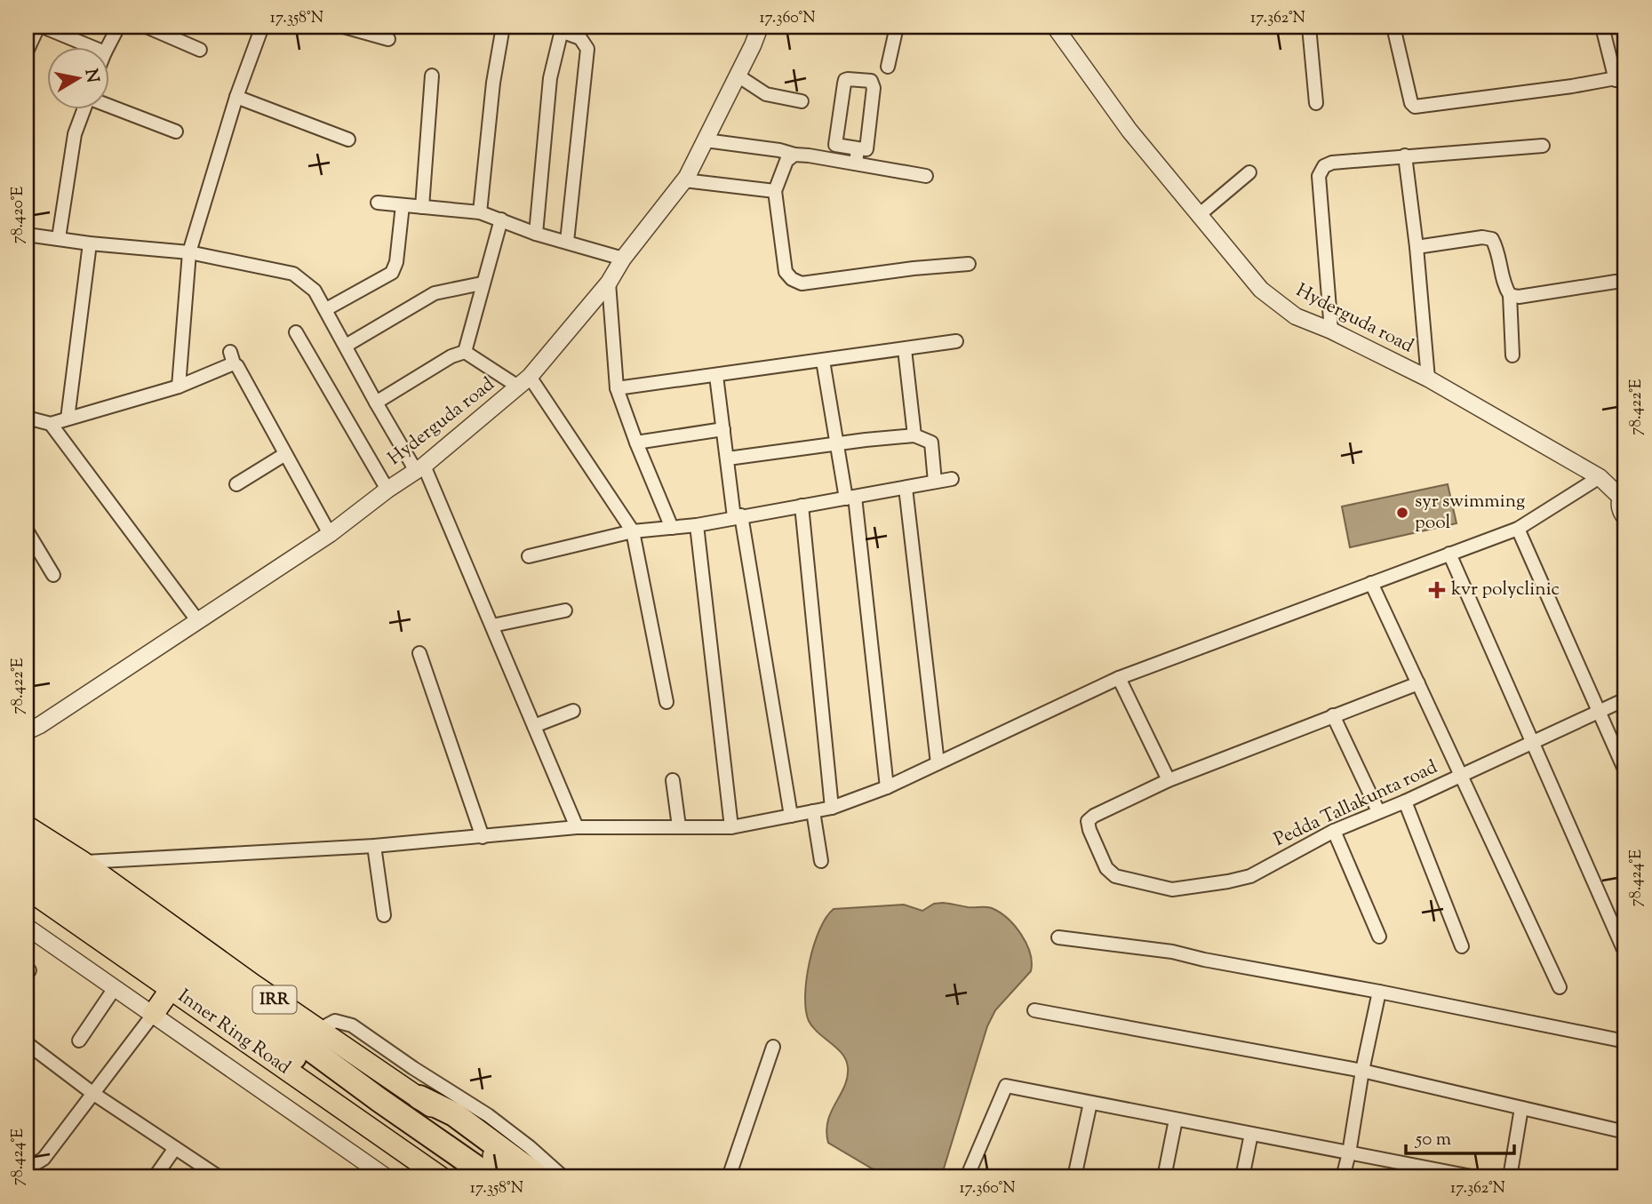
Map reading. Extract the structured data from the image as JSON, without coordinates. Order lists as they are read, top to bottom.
{
  "streets": {
    "main road": ["IRR", "Inner Ring Road"],
    "street": ["Hyderguda road", "Pedda Tallakunta road"]
  },
  "places": {
    "other": ["syr swimming pool"],
    "health": ["kvr polyclinic"]
  },
  "scale_bar": "50 m",
  "north": "right",
  "coordinates": [
    "17.358°N",
    "17.360°N",
    "17.362°N",
    "78.420°E",
    "78.422°E",
    "78.424°E"
  ]
}
